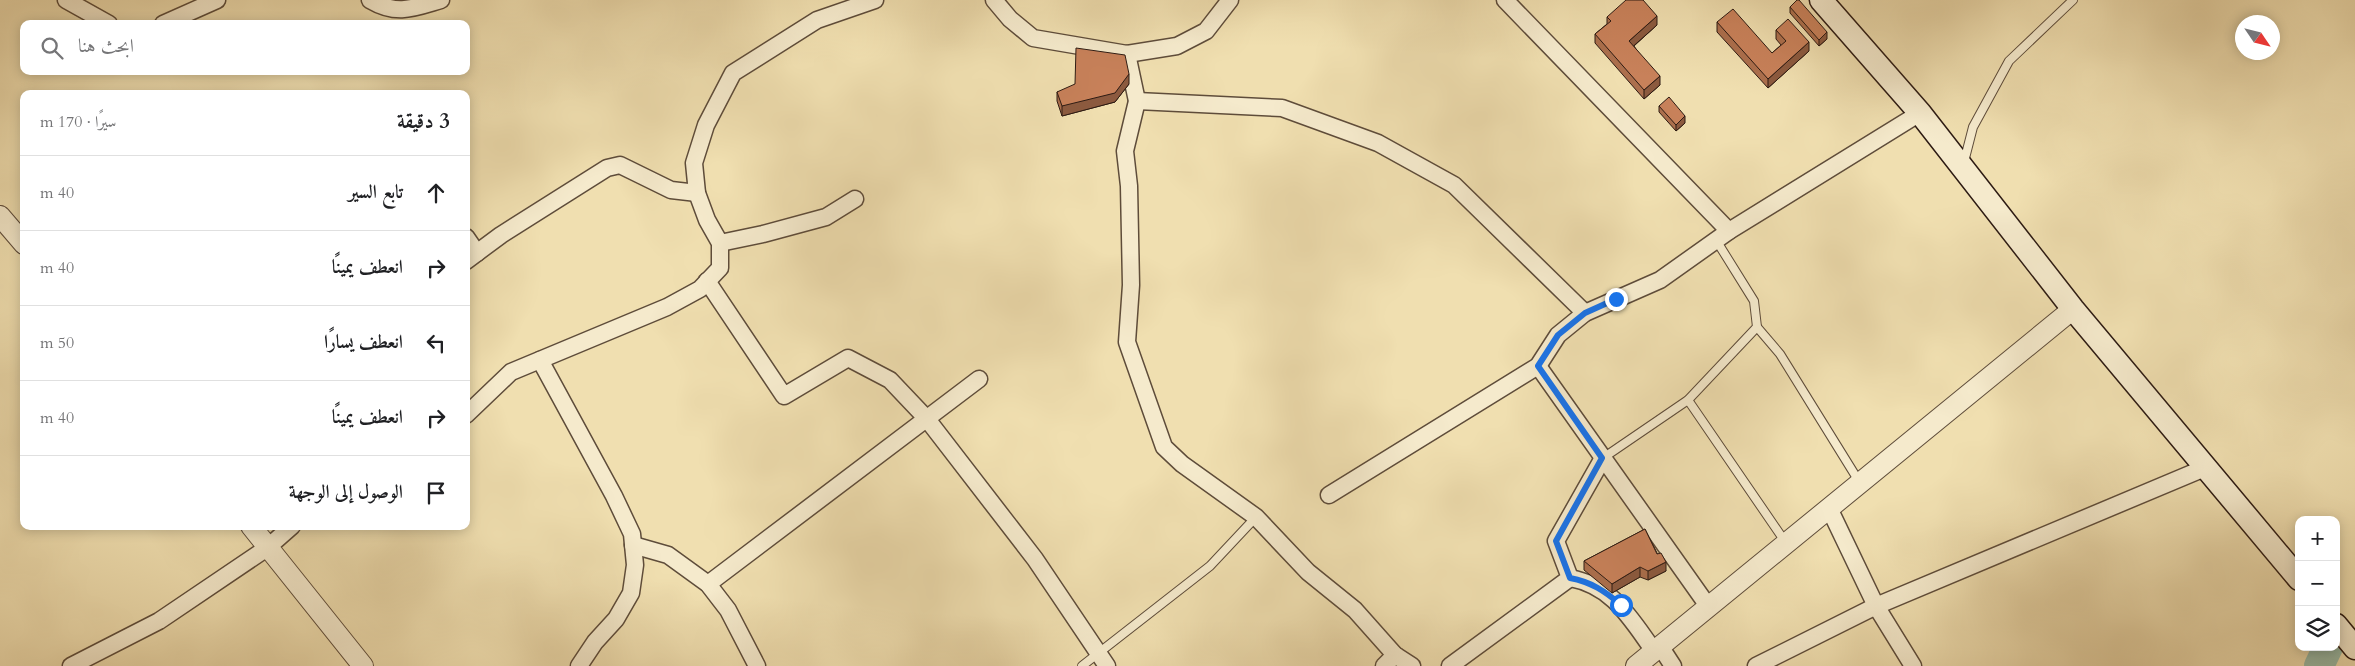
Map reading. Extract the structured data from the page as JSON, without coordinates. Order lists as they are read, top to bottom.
{
  "north": "bottom right",
  "page": {
    "search": "ابحث هنا",
    "heading": ["3 دقيقة", "سيرًا · 170 m"],
    "list": [
      ["تابع السير", "40 m"],
      ["انعطف يمينًا", "40 m"],
      ["انعطف يسارًا", "50 m"],
      ["انعطف يمينًا", "40 m"],
      "الوصول إلى الوجهة"
    ],
    "map_buttons": ["+", "−"]
  }
}
